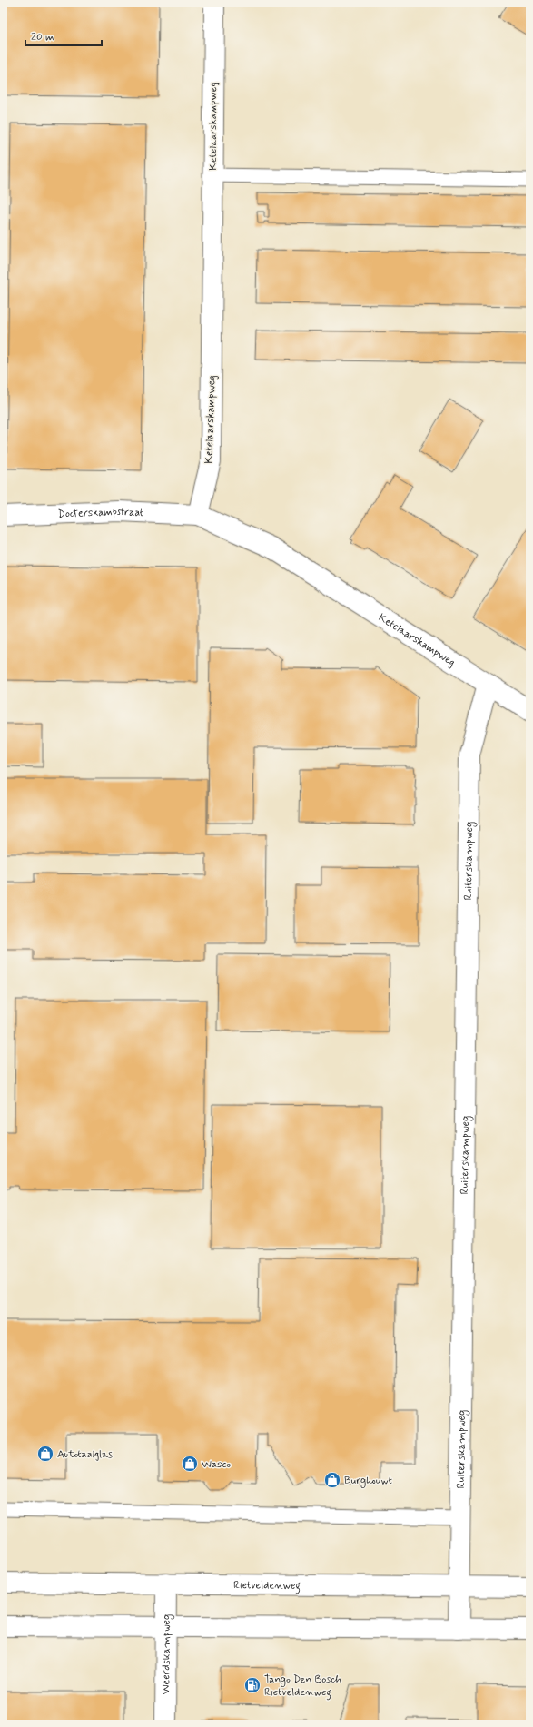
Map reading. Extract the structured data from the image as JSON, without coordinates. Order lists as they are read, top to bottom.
{
  "streets": {
    "street": [
      "Ketelaarskampweg",
      "Docterskampstraat",
      "Ruiterskampweg",
      "Rietveldenweg",
      "Weerdskampweg"
    ]
  },
  "crossings": [
    ["Ketelaarskampweg", "Docterskampstraat"],
    ["Ketelaarskampweg", "Ruiterskampweg"],
    ["Ruiterskampweg", "Rietveldenweg"],
    ["Rietveldenweg", "Weerdskampweg"]
  ],
  "places": {
    "shop": ["Autotaalglas", "Wasco", "Burghouwt"],
    "fuel station": ["Tango Den Bosch Rietveldenweg"]
  },
  "scale_bar": "20 m"
}
